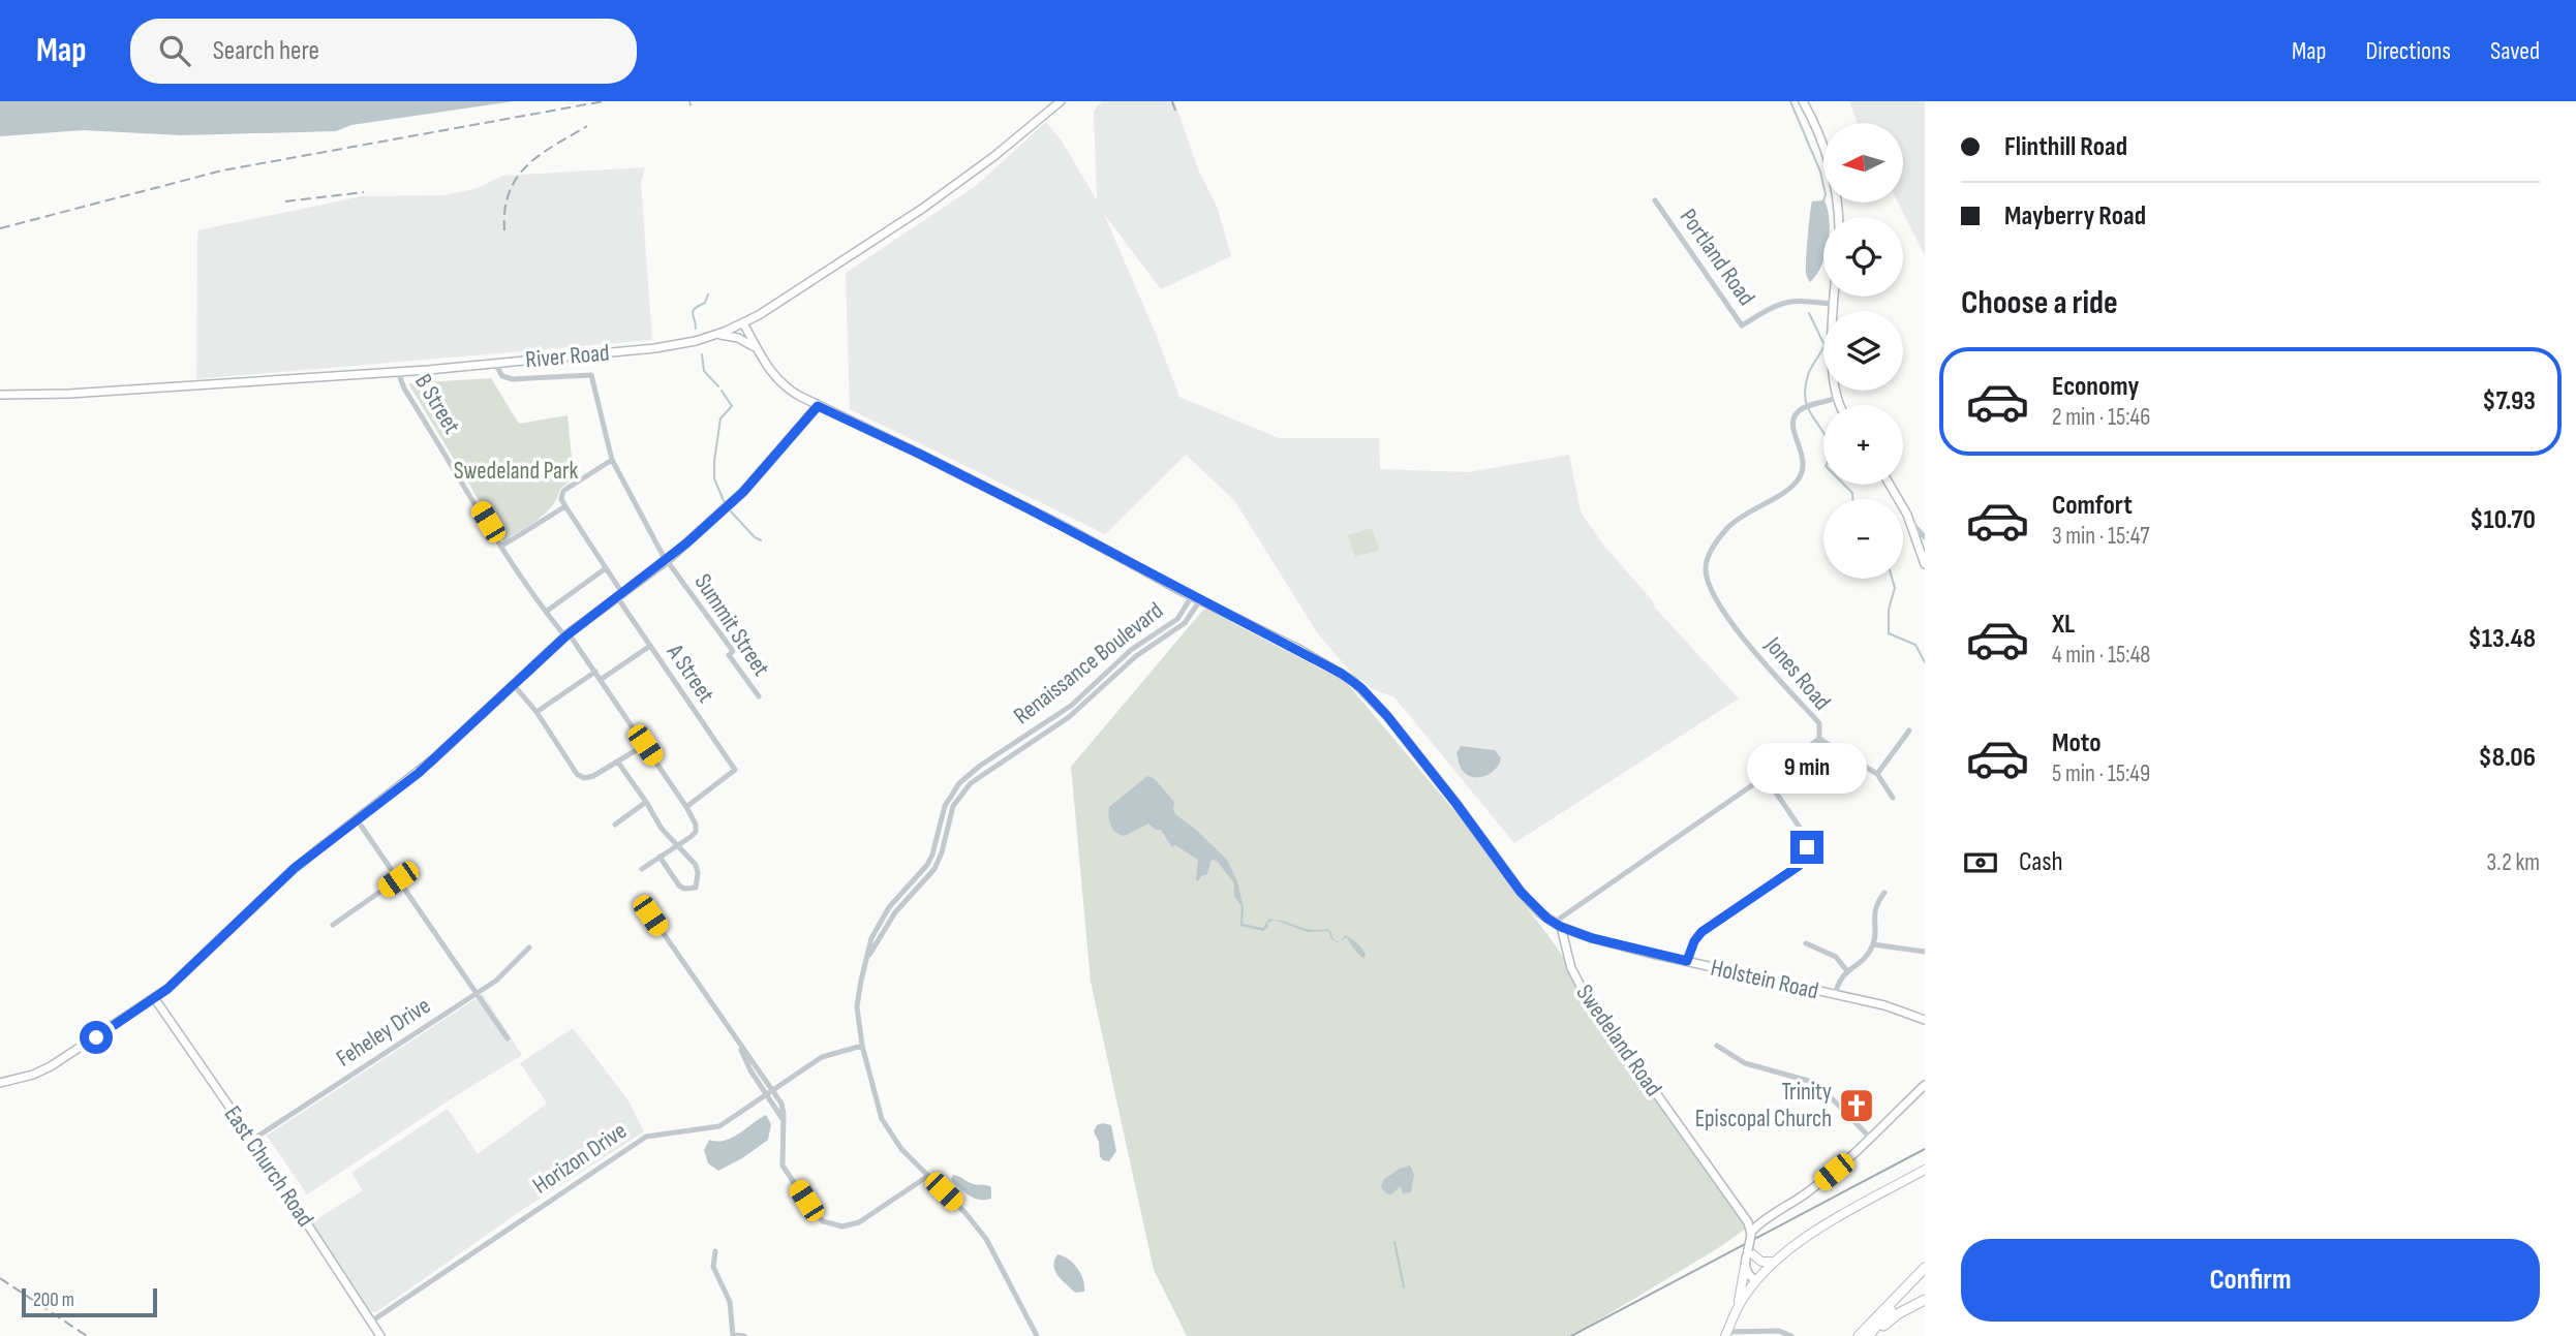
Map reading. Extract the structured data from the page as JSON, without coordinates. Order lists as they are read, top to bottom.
{
  "streets": {
    "main road": [
      "River Road",
      "Holstein Road",
      "Swedeland Road",
      "East Church Road"
    ],
    "street": [
      "Portland Road",
      "B Street",
      "Summit Street",
      "Renaissance Boulevard",
      "A Street",
      "Jones Road",
      "Feheley Drive",
      "Horizon Drive"
    ]
  },
  "crossings": [
    ["River Road", "B Street"],
    ["River Road", "Summit Street"],
    ["B Street", "A Street"],
    ["Renaissance Boulevard", "Horizon Drive"],
    ["Jones Road", "Holstein Road"],
    ["Jones Road", "Swedeland Road"],
    ["Holstein Road", "Swedeland Road"],
    ["Feheley Drive", "East Church Road"],
    ["Horizon Drive", "East Church Road"]
  ],
  "parks": ["Swedeland Park"],
  "places": {
    "church": ["Trinity Episcopal Church"]
  },
  "scale_bar": "200 m",
  "north": "left",
  "page": {
    "header": "Map",
    "search": "Search here",
    "nav": ["Map", "Directions", "Saved"],
    "banner": ["Flinthill Road", "Mayberry Road"],
    "map_buttons": ["+", "−"],
    "heading": "Choose a ride",
    "list": [
      {
        "name": "Economy",
        "note": "2 min · 15:46",
        "value": "$7.93"
      },
      {
        "name": "Comfort",
        "note": "3 min · 15:47",
        "value": "$10.70"
      },
      {
        "name": "XL",
        "note": "4 min · 15:48",
        "value": "$13.48"
      },
      {
        "name": "Moto",
        "note": "5 min · 15:49",
        "value": "$8.06"
      }
    ],
    "bubble": "9 min",
    "pay": ["Cash", "3.2 km"],
    "buttons": "Confirm",
    "scale": "200 m"
  }
}
